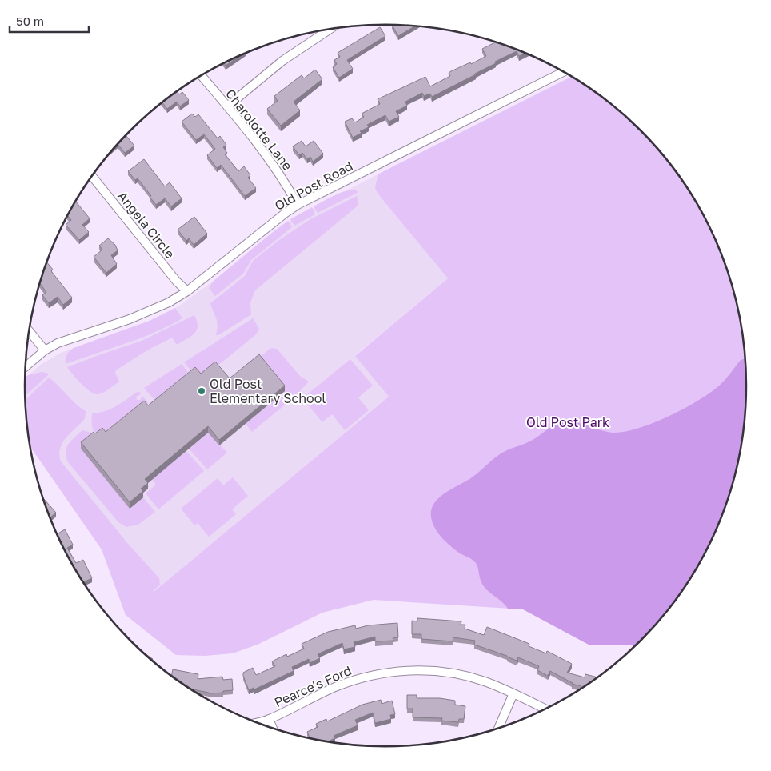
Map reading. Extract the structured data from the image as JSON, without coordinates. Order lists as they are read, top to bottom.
{
  "streets": {
    "street": [
      "Charolotte Lane",
      "Old Post Road",
      "Angela Circle",
      "Pearce's Ford"
    ]
  },
  "crossings": [
    ["Charolotte Lane", "Old Post Road"],
    ["Old Post Road", "Angela Circle"]
  ],
  "parks": ["Old Post Park"],
  "places": ["Old Post Elementary School"],
  "scale_bar": "50 m"
}
